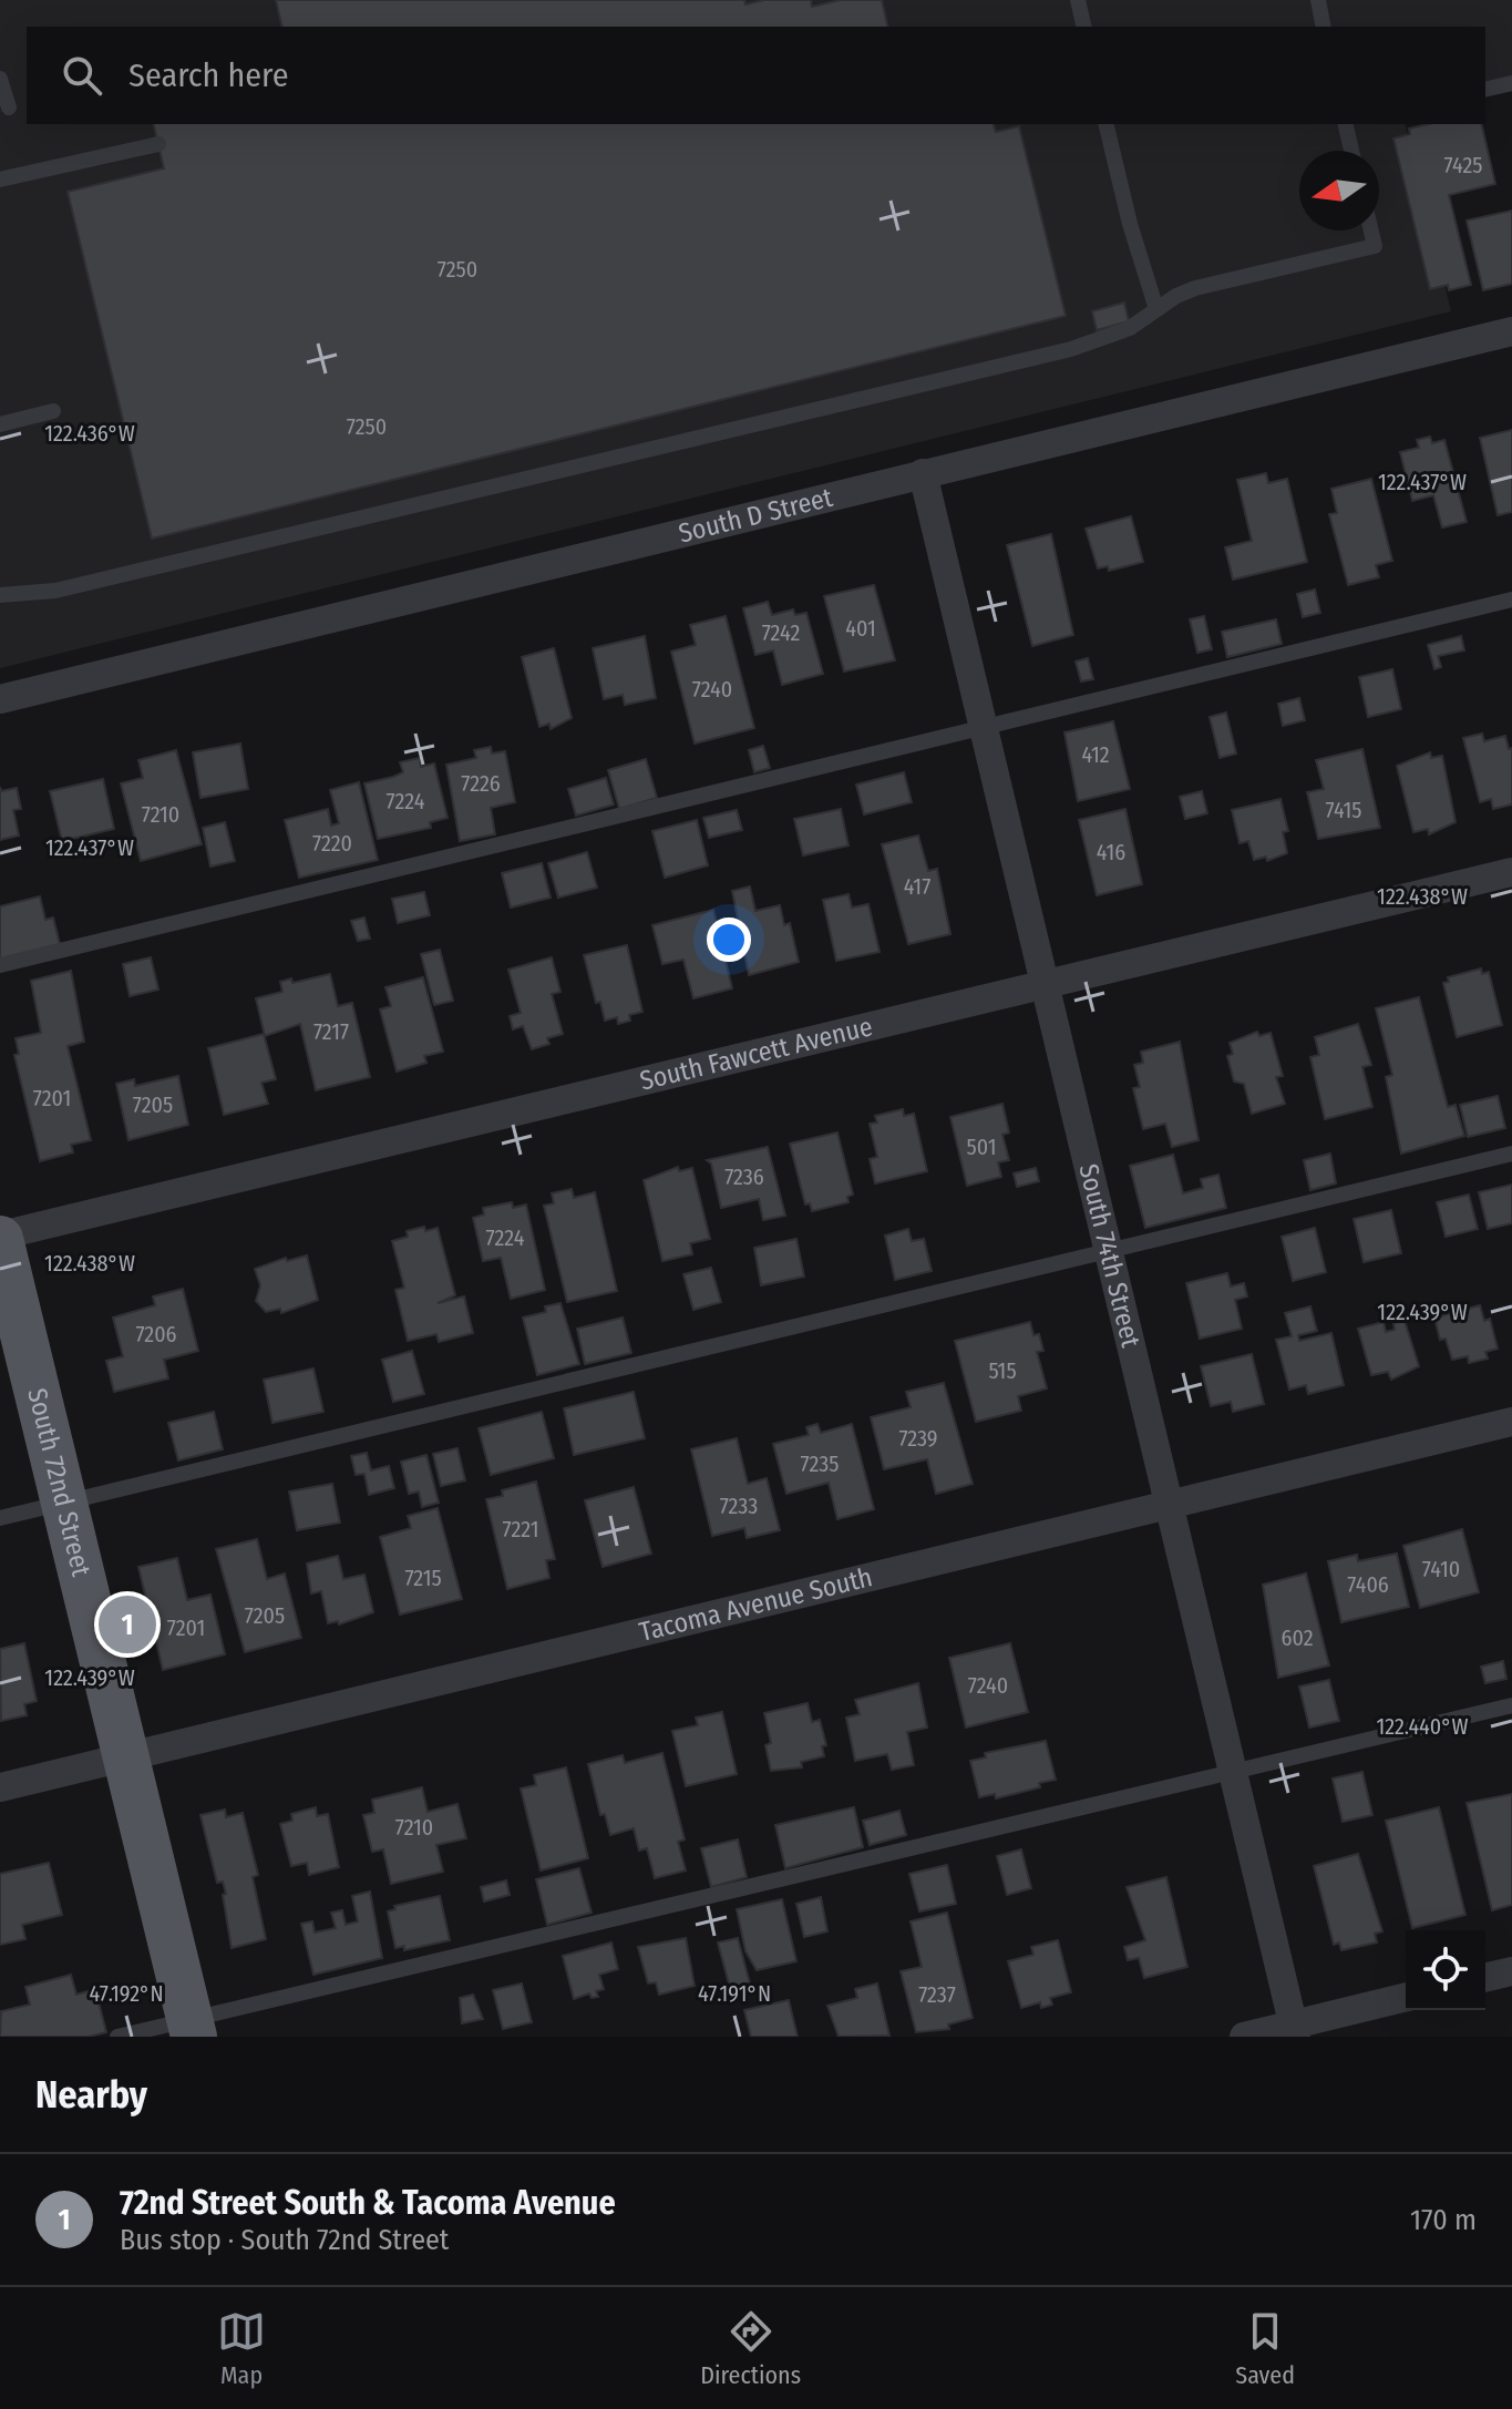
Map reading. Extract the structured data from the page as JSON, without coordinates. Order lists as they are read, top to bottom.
{
  "streets": {
    "main road": ["South 72nd Street"],
    "street": [
      "South D Street",
      "South Fawcett Avenue",
      "South 74th Street",
      "Tacoma Avenue South"
    ]
  },
  "crossings": [
    ["South D Street", "South 74th Street"],
    ["South Fawcett Avenue", "South 74th Street"],
    ["South Fawcett Avenue", "South 72nd Street"],
    ["South 74th Street", "Tacoma Avenue South"],
    ["South 72nd Street", "Tacoma Avenue South"]
  ],
  "house_numbers": [
    "7425",
    "7250",
    "7250",
    "401",
    "7242",
    "7240",
    "412",
    "7226",
    "7224",
    "7415",
    "7210",
    "7220",
    "416",
    "417",
    "7217",
    "7201",
    "7205",
    "501",
    "7236",
    "7224",
    "7206",
    "515",
    "7239",
    "7235",
    "7233",
    "7221",
    "7410",
    "7215",
    "7406",
    "7205",
    "7201",
    "602",
    "7240",
    "7210",
    "7237"
  ],
  "north": "left",
  "page": {
    "search": "Search here",
    "pins": "1",
    "heading": "Nearby",
    "list": [
      {
        "mark": "1",
        "name": "72nd Street South & Tacoma Avenue",
        "note": "Bus stop · South 72nd Street",
        "value": "170 m"
      }
    ],
    "nav": ["Map", "Directions", "Saved"]
  },
  "coordinates": [
    "122.436°W",
    "122.437°W",
    "122.438°W",
    "122.439°W",
    "122.440°W",
    "47.192°N",
    "47.191°N"
  ]
}
